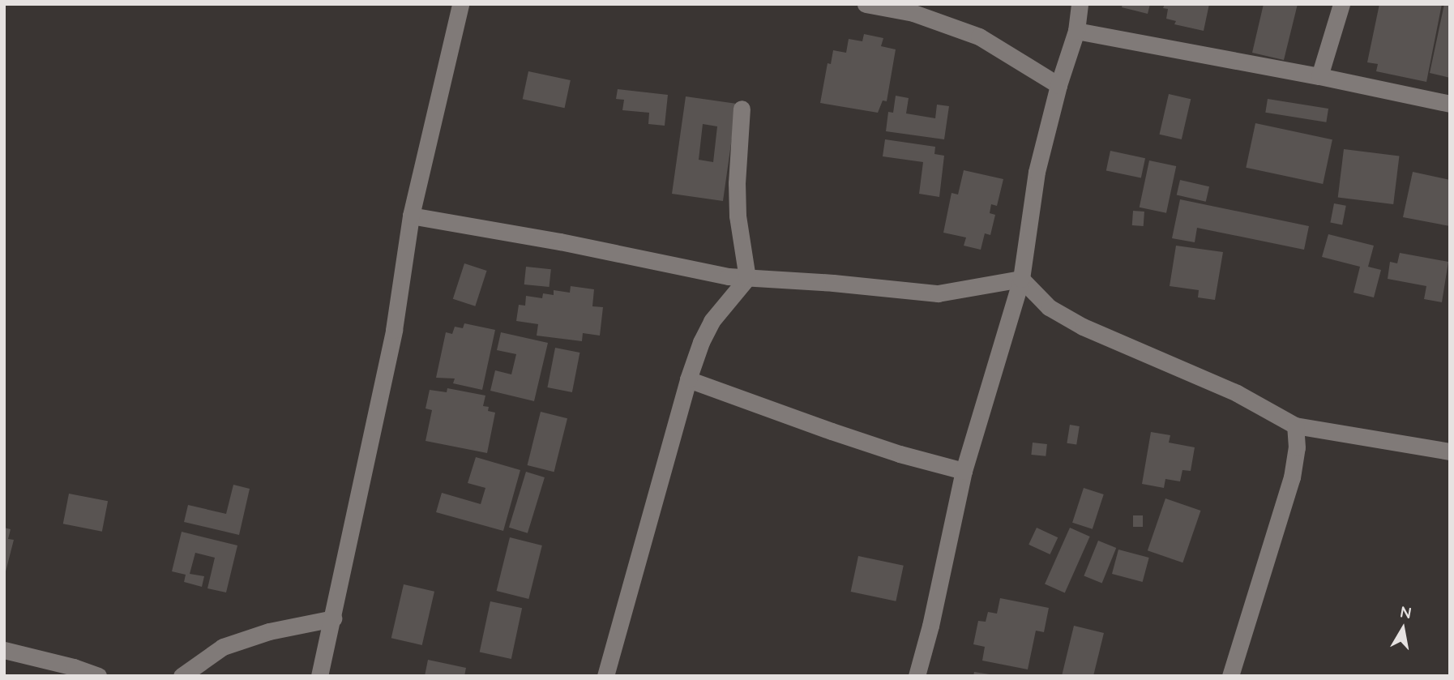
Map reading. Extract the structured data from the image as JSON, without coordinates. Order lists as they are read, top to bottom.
{
  "north": "top"
}
